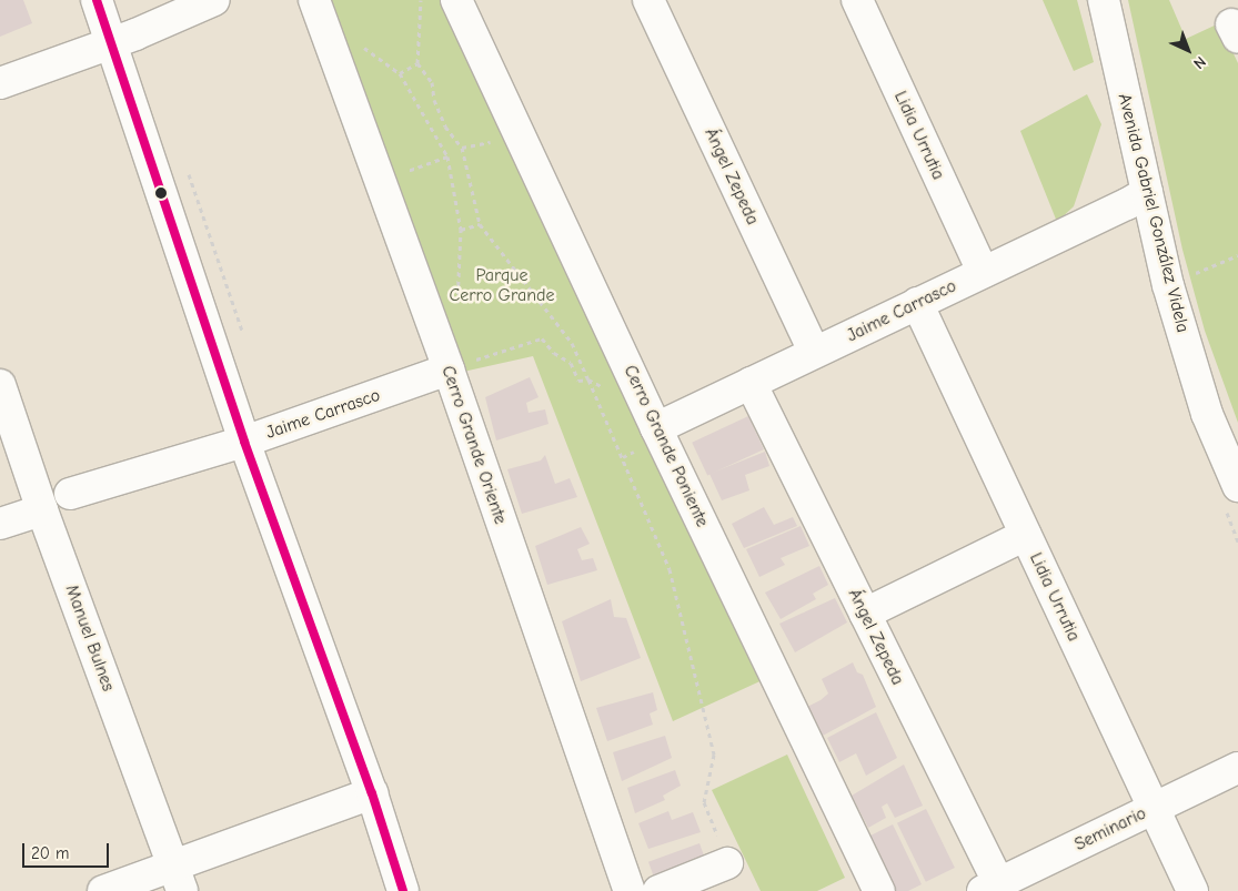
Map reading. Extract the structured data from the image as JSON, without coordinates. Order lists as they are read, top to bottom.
{
  "streets": {
    "street": [
      "Lidia Urrutia",
      "Ángel Zepeda",
      "Avenida Gabriel González Videla",
      "Jaime Carrasco",
      "Cerro Grande Oriente",
      "Cerro Grande Poniente",
      "Manuel Bulnes",
      "Seminario"
    ]
  },
  "crossings": [
    ["Lidia Urrutia", "Jaime Carrasco"],
    ["Lidia Urrutia", "Seminario"],
    ["Ángel Zepeda", "Jaime Carrasco"],
    ["Ángel Zepeda", "Seminario"],
    ["Avenida Gabriel González Videla", "Jaime Carrasco"],
    ["Jaime Carrasco", "Cerro Grande Oriente"],
    ["Jaime Carrasco", "Cerro Grande Poniente"]
  ],
  "parks": ["Parque Cerro Grande"],
  "scale_bar": "20 m",
  "north": "bottom right"
}
